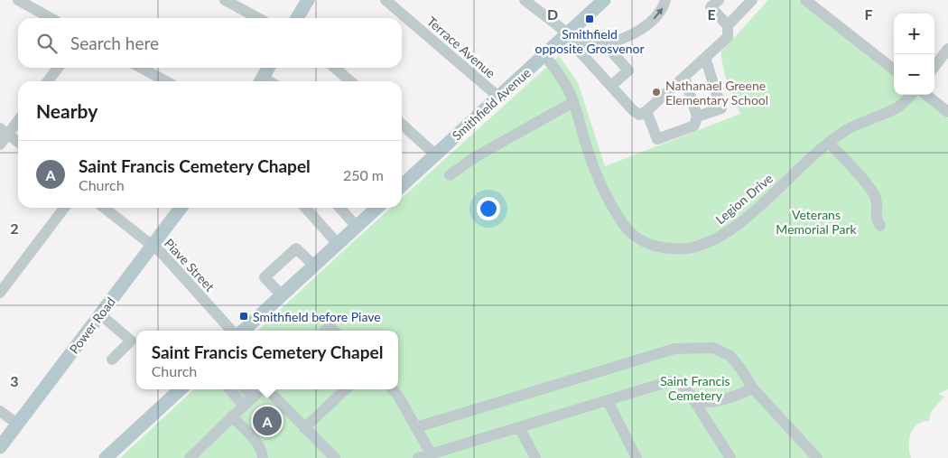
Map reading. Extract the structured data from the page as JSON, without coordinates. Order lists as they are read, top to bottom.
{
  "streets": {
    "main road": ["Smithfield Avenue", "Power Road"],
    "street": ["Terrace Avenue", "Legion Drive", "Piave Street"]
  },
  "crossings": [
    ["Terrace Avenue", "Smithfield Avenue"],
    ["Smithfield Avenue", "Legion Drive"],
    ["Piave Street", "Power Road"]
  ],
  "parks": ["Veterans Memorial Park", "Saint Francis Cemetery"],
  "places": {
    "transit": ["Smithfield opposite Grosvenor", "Smithfield before Piave"],
    "other": ["Nathanael Greene Elementary School"]
  },
  "page": {
    "map_buttons": ["+", "−"],
    "search": "Search here",
    "heading": "Nearby",
    "list": [
      {
        "mark": "A",
        "name": "Saint Francis Cemetery Chapel",
        "note": "Church",
        "value": "250 m"
      }
    ],
    "popup": ["Saint Francis Cemetery Chapel", "Church"],
    "pins": "A"
  },
  "grid": {
    "columns": ["D", "E", "F"],
    "rows": ["2", "3"]
  }
}
